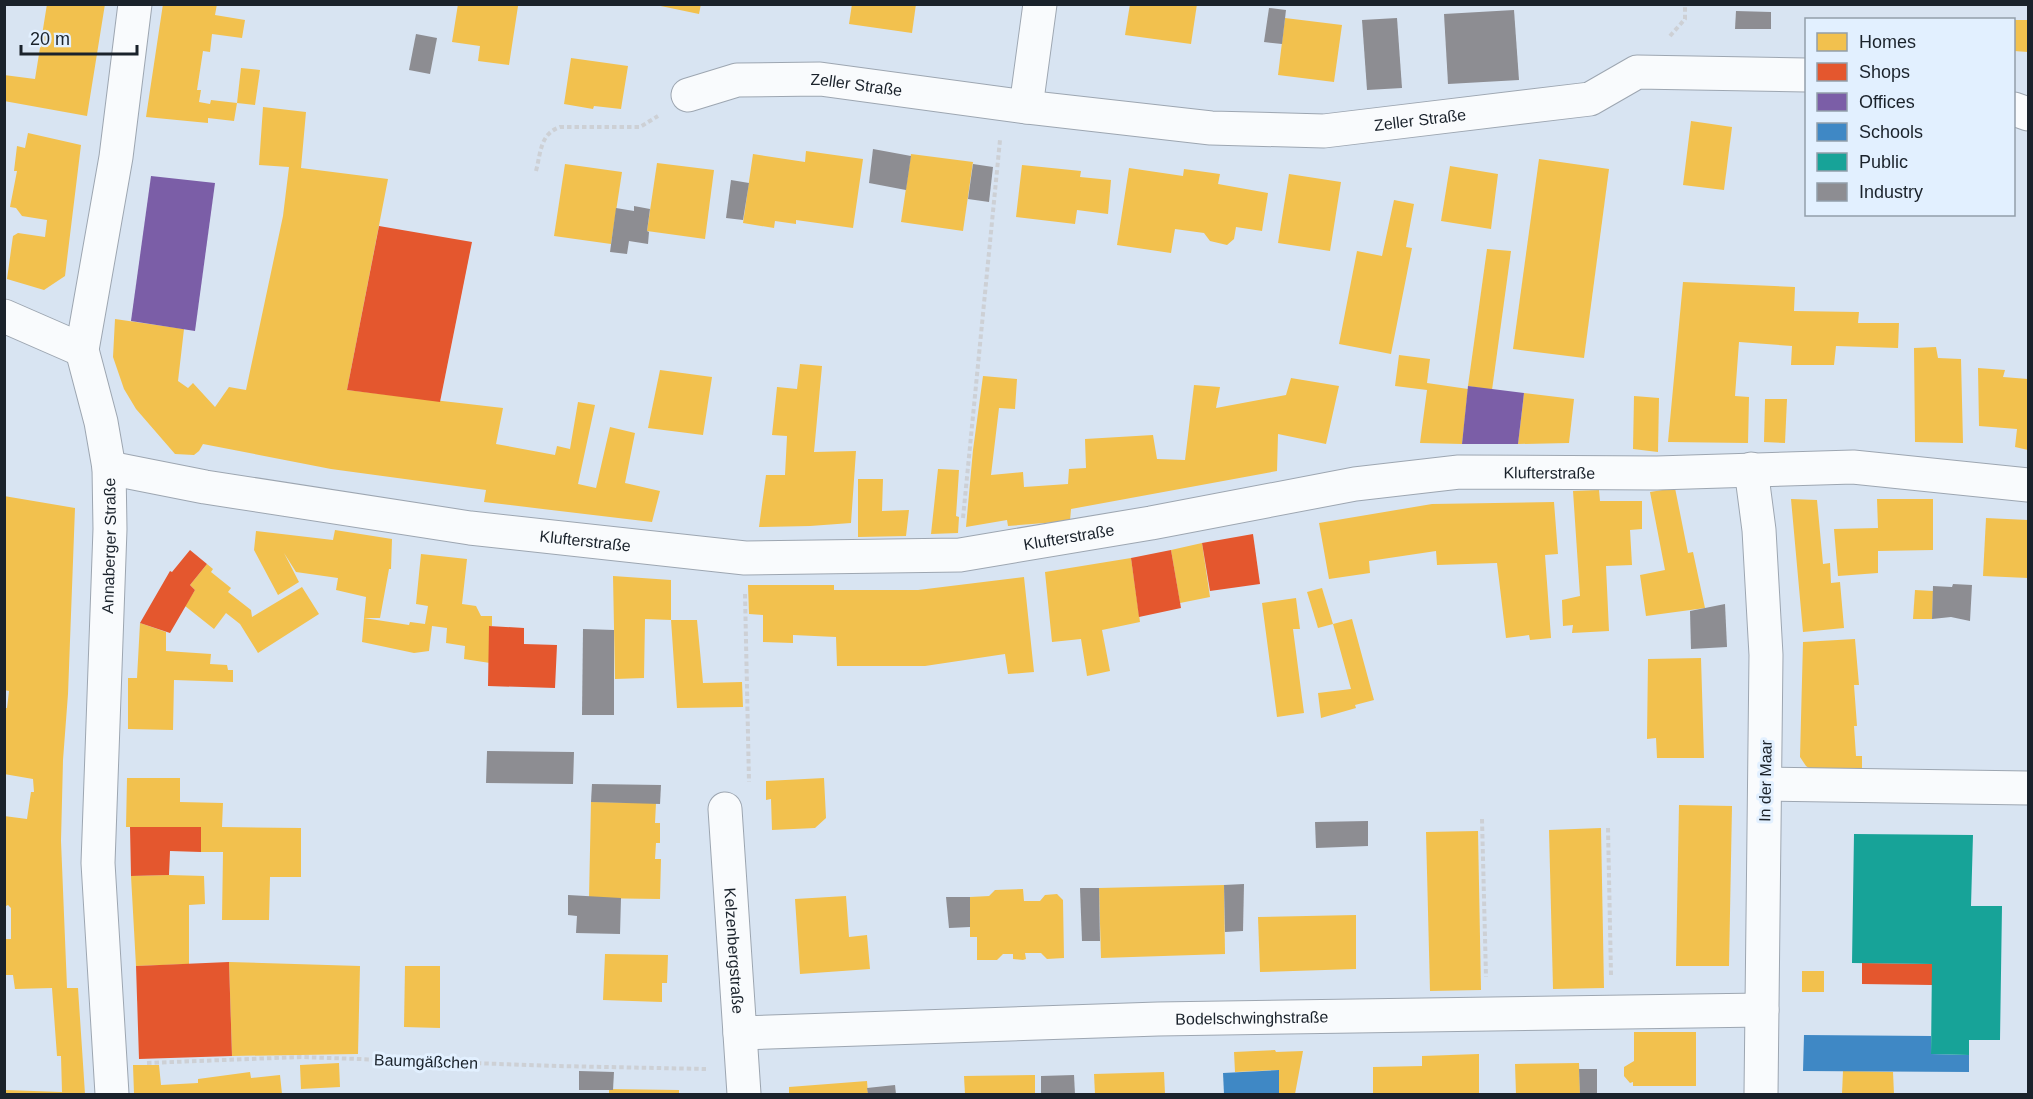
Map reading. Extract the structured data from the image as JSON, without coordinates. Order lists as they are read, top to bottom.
{
  "streets": {
    "street": [
      "Zeller Straße",
      "Klufterstraße",
      "Annaberger Straße",
      "In der Maar",
      "Kelzenbergstraße",
      "Bodelschwinghstraße"
    ],
    "path": ["Baumgäßchen"]
  },
  "crossings": [
    ["Klufterstraße", "Annaberger Straße"],
    ["Klufterstraße", "In der Maar"],
    ["Annaberger Straße", "Baumgäßchen"],
    ["In der Maar", "Bodelschwinghstraße"],
    ["Kelzenbergstraße", "Bodelschwinghstraße"],
    ["Kelzenbergstraße", "Baumgäßchen"]
  ],
  "legend": [
    "Homes",
    "Shops",
    "Offices",
    "Schools",
    "Public",
    "Industry"
  ],
  "scale_bar": "20 m"
}
